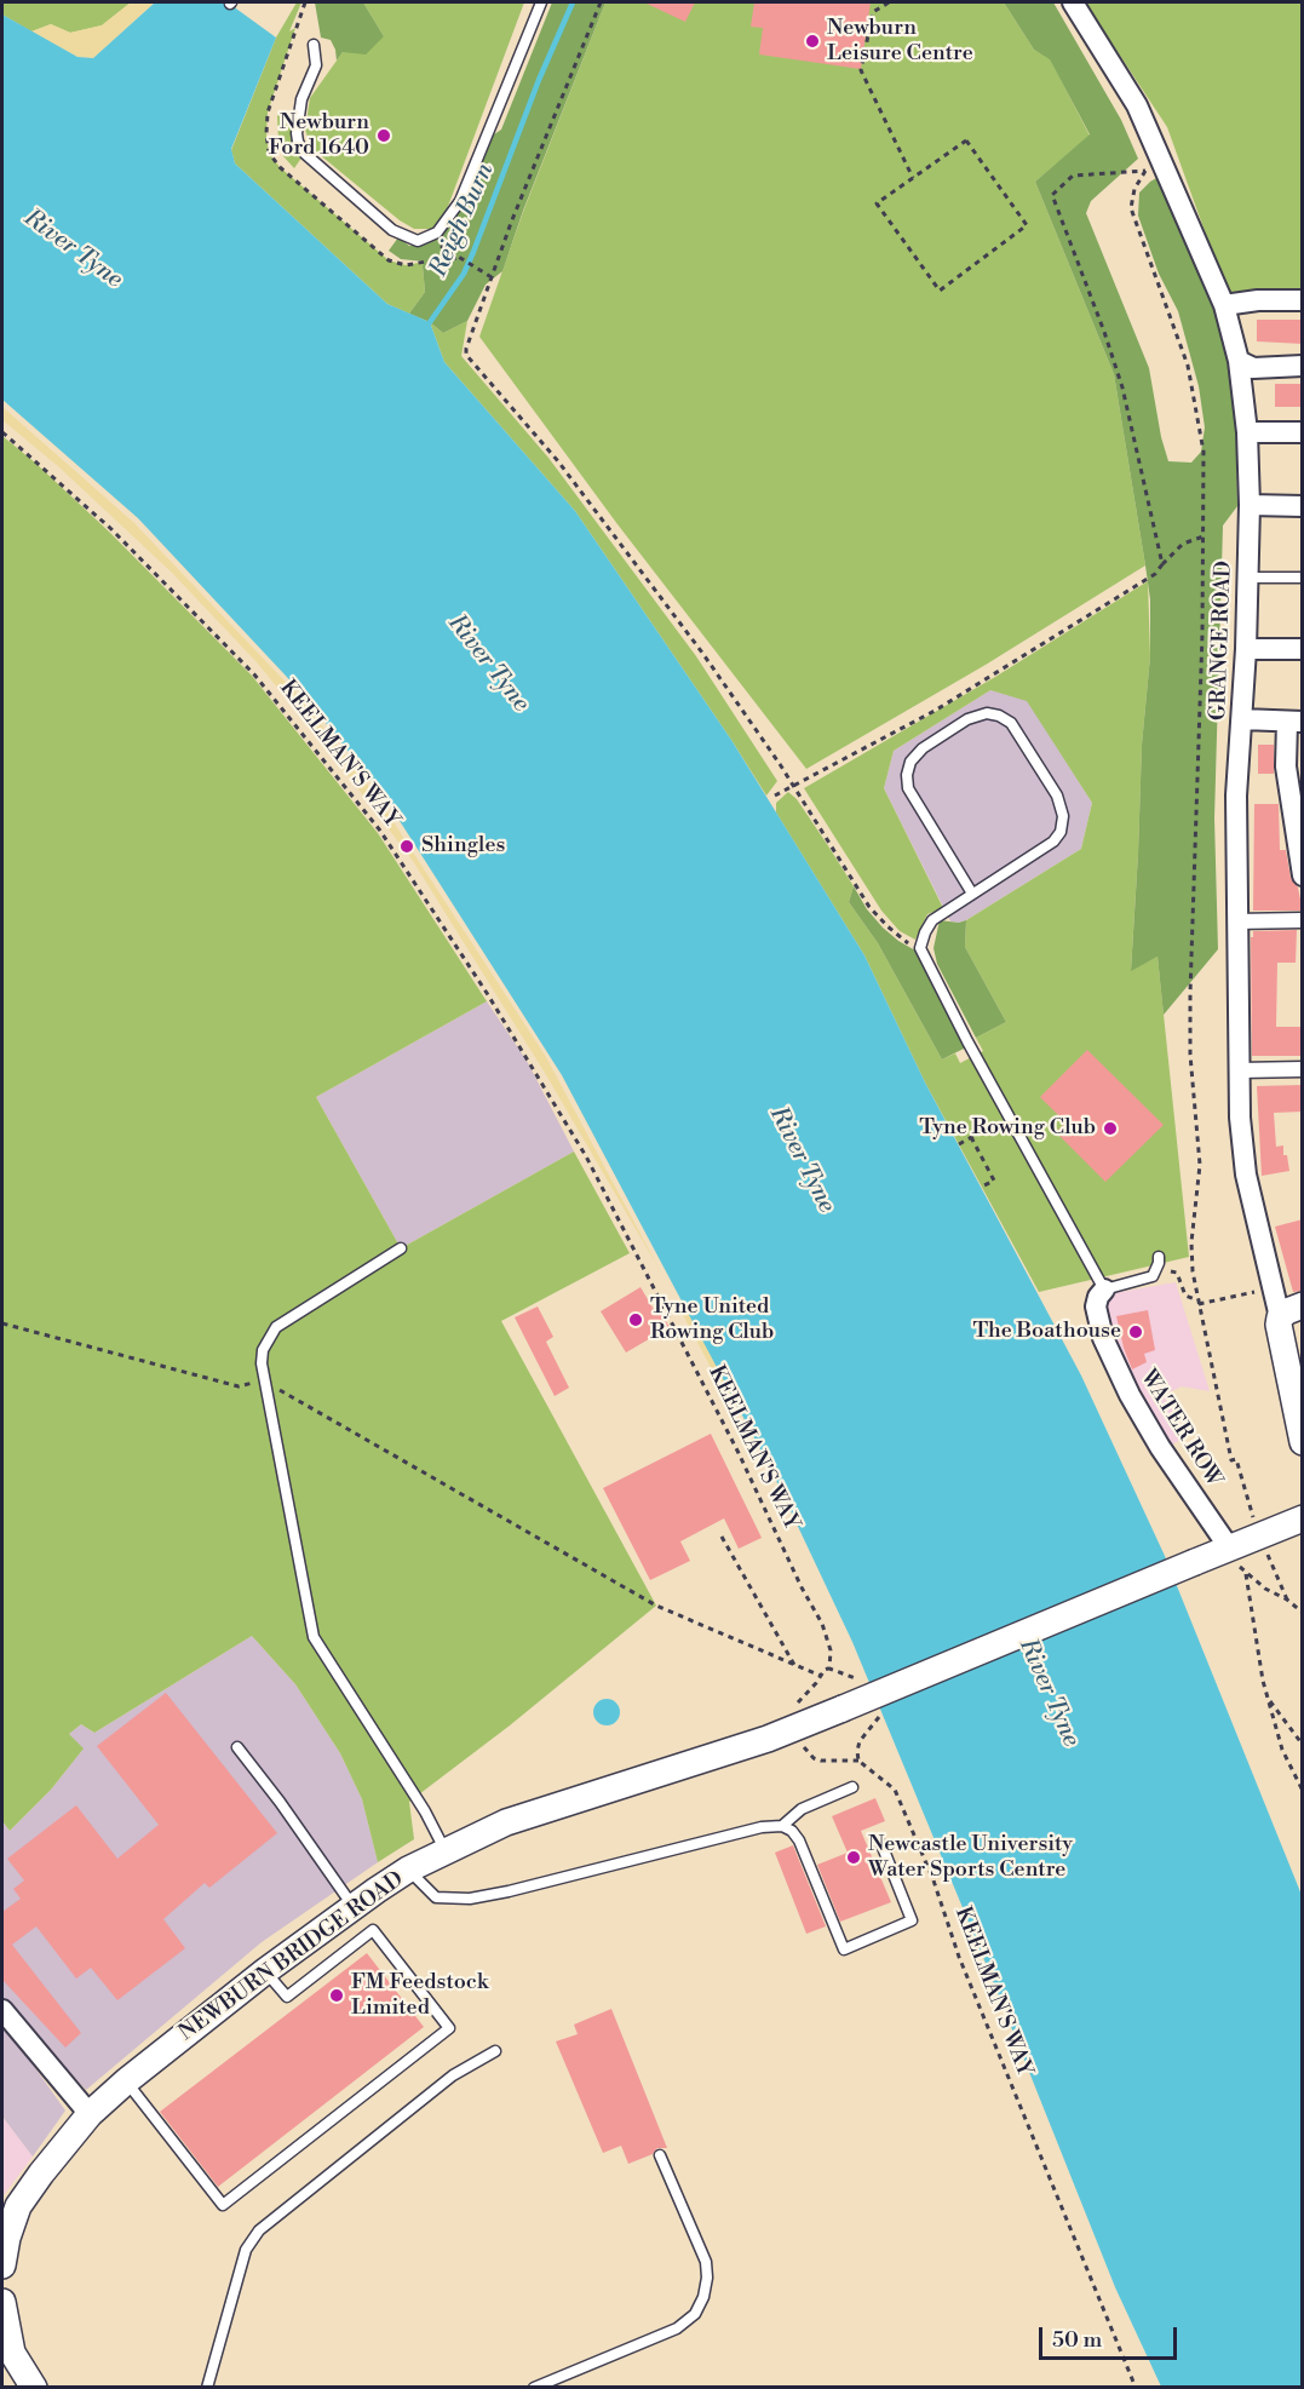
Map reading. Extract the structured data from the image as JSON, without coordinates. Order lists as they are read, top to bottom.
{
  "streets": {
    "street": ["GRANGE ROAD", "WATER ROW", "NEWBURN BRIDGE ROAD"],
    "path": ["KEELMAN'S WAY"]
  },
  "crossings": [
    ["WATER ROW", "NEWBURN BRIDGE ROAD"]
  ],
  "water": ["Reigh Burn", "River Tyne"],
  "places": [
    "Newburn Leisure Centre",
    "Newburn Ford 1640",
    "Shingles",
    "Tyne Rowing Club",
    "Tyne United Rowing Club",
    "The Boathouse",
    "Newcastle University Water Sports Centre",
    "FM Feedstock Limited"
  ],
  "scale_bar": "50 m"
}
